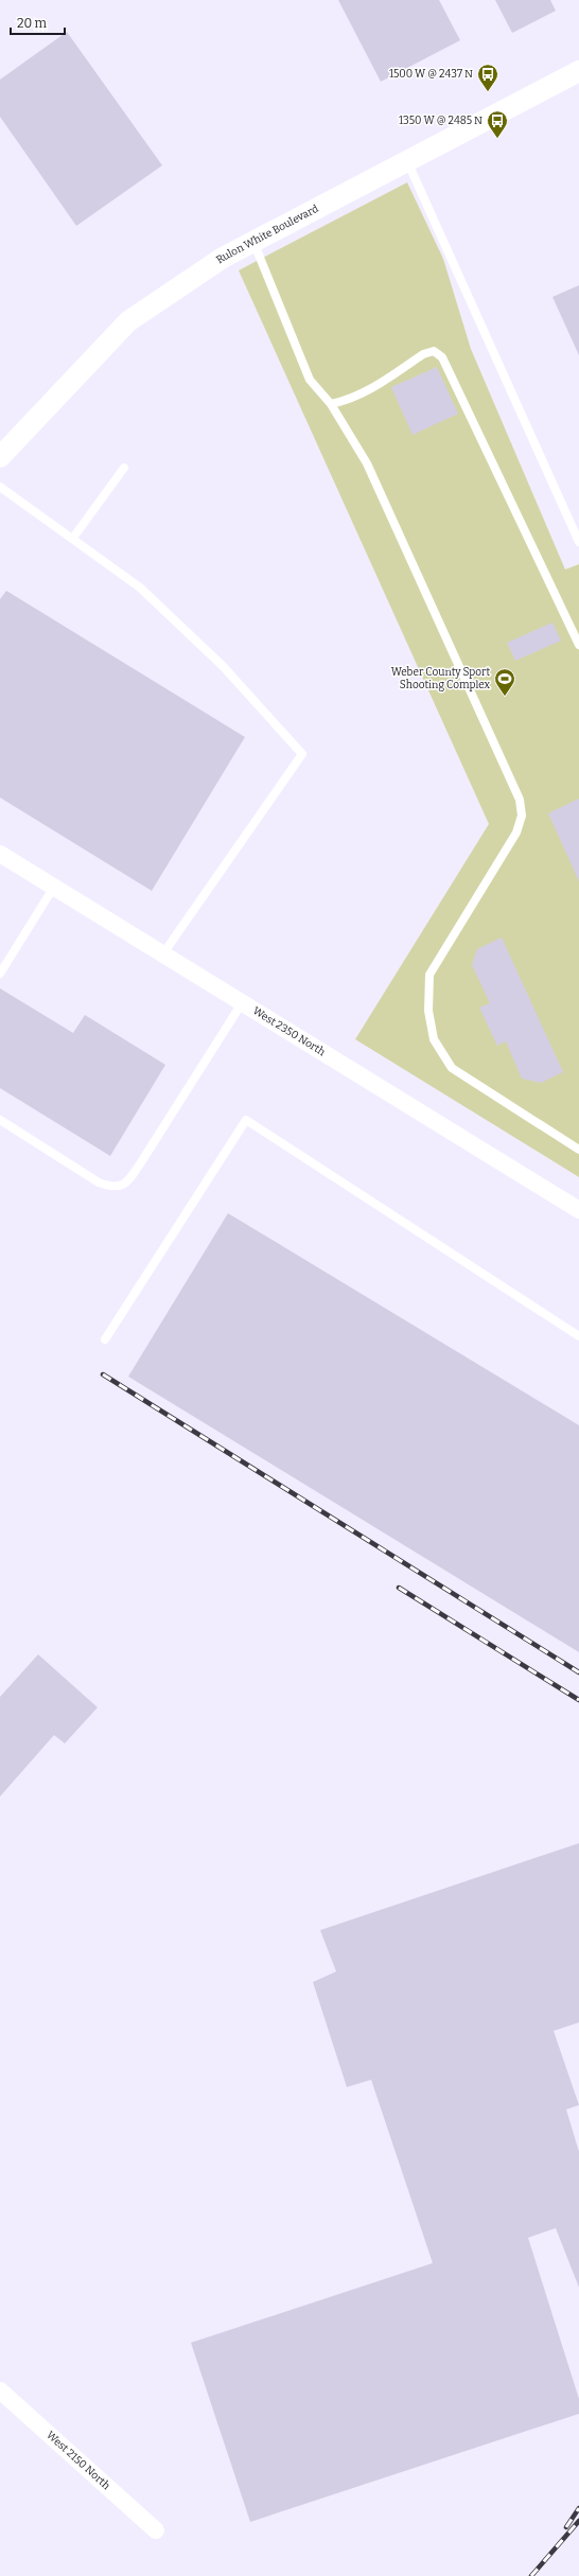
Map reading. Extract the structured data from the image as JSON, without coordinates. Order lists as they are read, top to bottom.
{
  "streets": {
    "street": ["Rulon White Boulevard", "West 2350 North", "West 2150 North"]
  },
  "places": {
    "bus stop": ["1500 W @ 2437 N", "1350 W @ 2485 N"],
    "sports": ["Weber County Sport Shooting Complex"]
  },
  "scale_bar": "20 m"
}
